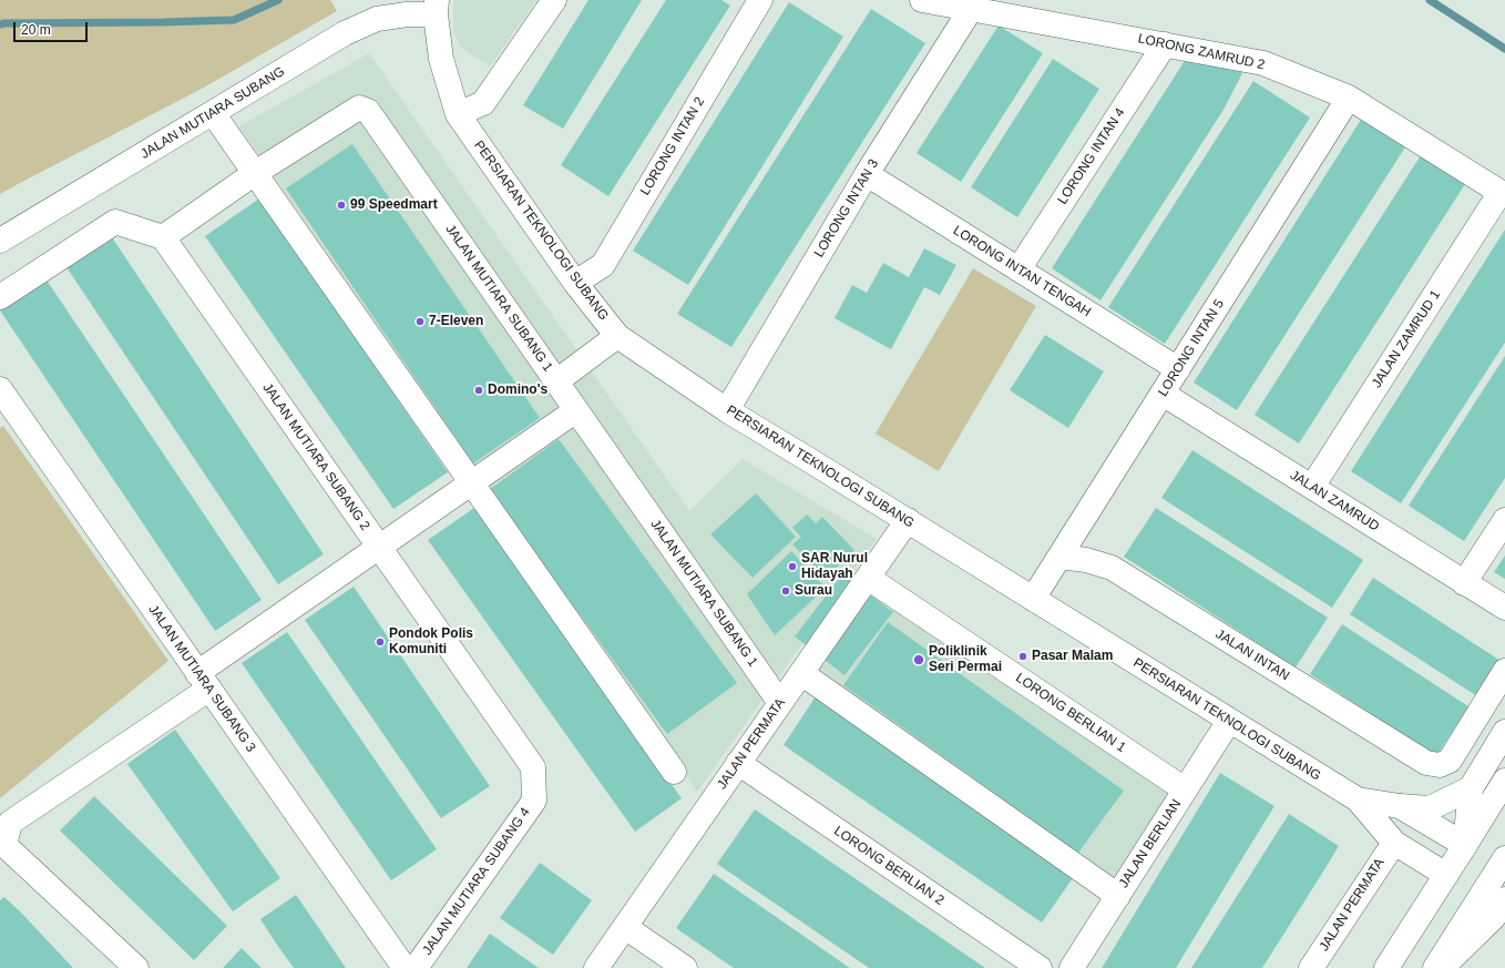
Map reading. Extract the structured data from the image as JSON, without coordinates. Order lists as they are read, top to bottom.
{
  "streets": {
    "main road": [
      "LORONG ZAMRUD 2",
      "JALAN MUTIARA SUBANG",
      "LORONG INTAN 2",
      "LORONG INTAN 4",
      "LORONG INTAN 3",
      "PERSIARAN TEKNOLOGI SUBANG",
      "LORONG INTAN TENGAH",
      "JALAN MUTIARA SUBANG 1",
      "JALAN ZAMRUD 1",
      "LORONG INTAN 5",
      "JALAN MUTIARA SUBANG 2",
      "JALAN ZAMRUD",
      "JALAN INTAN",
      "JALAN MUTIARA SUBANG 3",
      "LORONG BERLIAN 1",
      "JALAN PERMATA",
      "JALAN BERLIAN",
      "LORONG BERLIAN 2",
      "JALAN MUTIARA SUBANG 4"
    ]
  },
  "crossings": [
    ["LORONG ZAMRUD 2", "LORONG INTAN 4"],
    ["LORONG ZAMRUD 2", "LORONG INTAN 3"],
    ["LORONG ZAMRUD 2", "JALAN ZAMRUD 1"],
    ["LORONG ZAMRUD 2", "LORONG INTAN 5"],
    ["JALAN MUTIARA SUBANG", "PERSIARAN TEKNOLOGI SUBANG"],
    ["LORONG INTAN 2", "PERSIARAN TEKNOLOGI SUBANG"],
    ["LORONG INTAN 4", "LORONG INTAN TENGAH"],
    ["LORONG INTAN 3", "PERSIARAN TEKNOLOGI SUBANG"],
    ["LORONG INTAN 3", "LORONG INTAN TENGAH"],
    ["PERSIARAN TEKNOLOGI SUBANG", "LORONG INTAN 5"],
    ["PERSIARAN TEKNOLOGI SUBANG", "JALAN PERMATA"],
    ["PERSIARAN TEKNOLOGI SUBANG", "JALAN BERLIAN"],
    ["LORONG INTAN TENGAH", "LORONG INTAN 5"],
    ["JALAN MUTIARA SUBANG 1", "JALAN PERMATA"],
    ["JALAN ZAMRUD 1", "JALAN ZAMRUD"],
    ["LORONG INTAN 5", "JALAN ZAMRUD"],
    ["LORONG INTAN 5", "JALAN INTAN"],
    ["JALAN MUTIARA SUBANG 2", "JALAN MUTIARA SUBANG 4"],
    ["LORONG BERLIAN 1", "JALAN PERMATA"],
    ["LORONG BERLIAN 1", "JALAN BERLIAN"],
    ["JALAN PERMATA", "LORONG BERLIAN 2"]
  ],
  "places": [
    "99 Speedmart",
    "7-Eleven",
    "Domino's",
    "SAR Nurul Hidayah",
    "Surau",
    "Pondok Polis Komuniti",
    "Pasar Malam",
    "Poliklinik Seri Permai"
  ],
  "scale_bar": "20 m"
}
